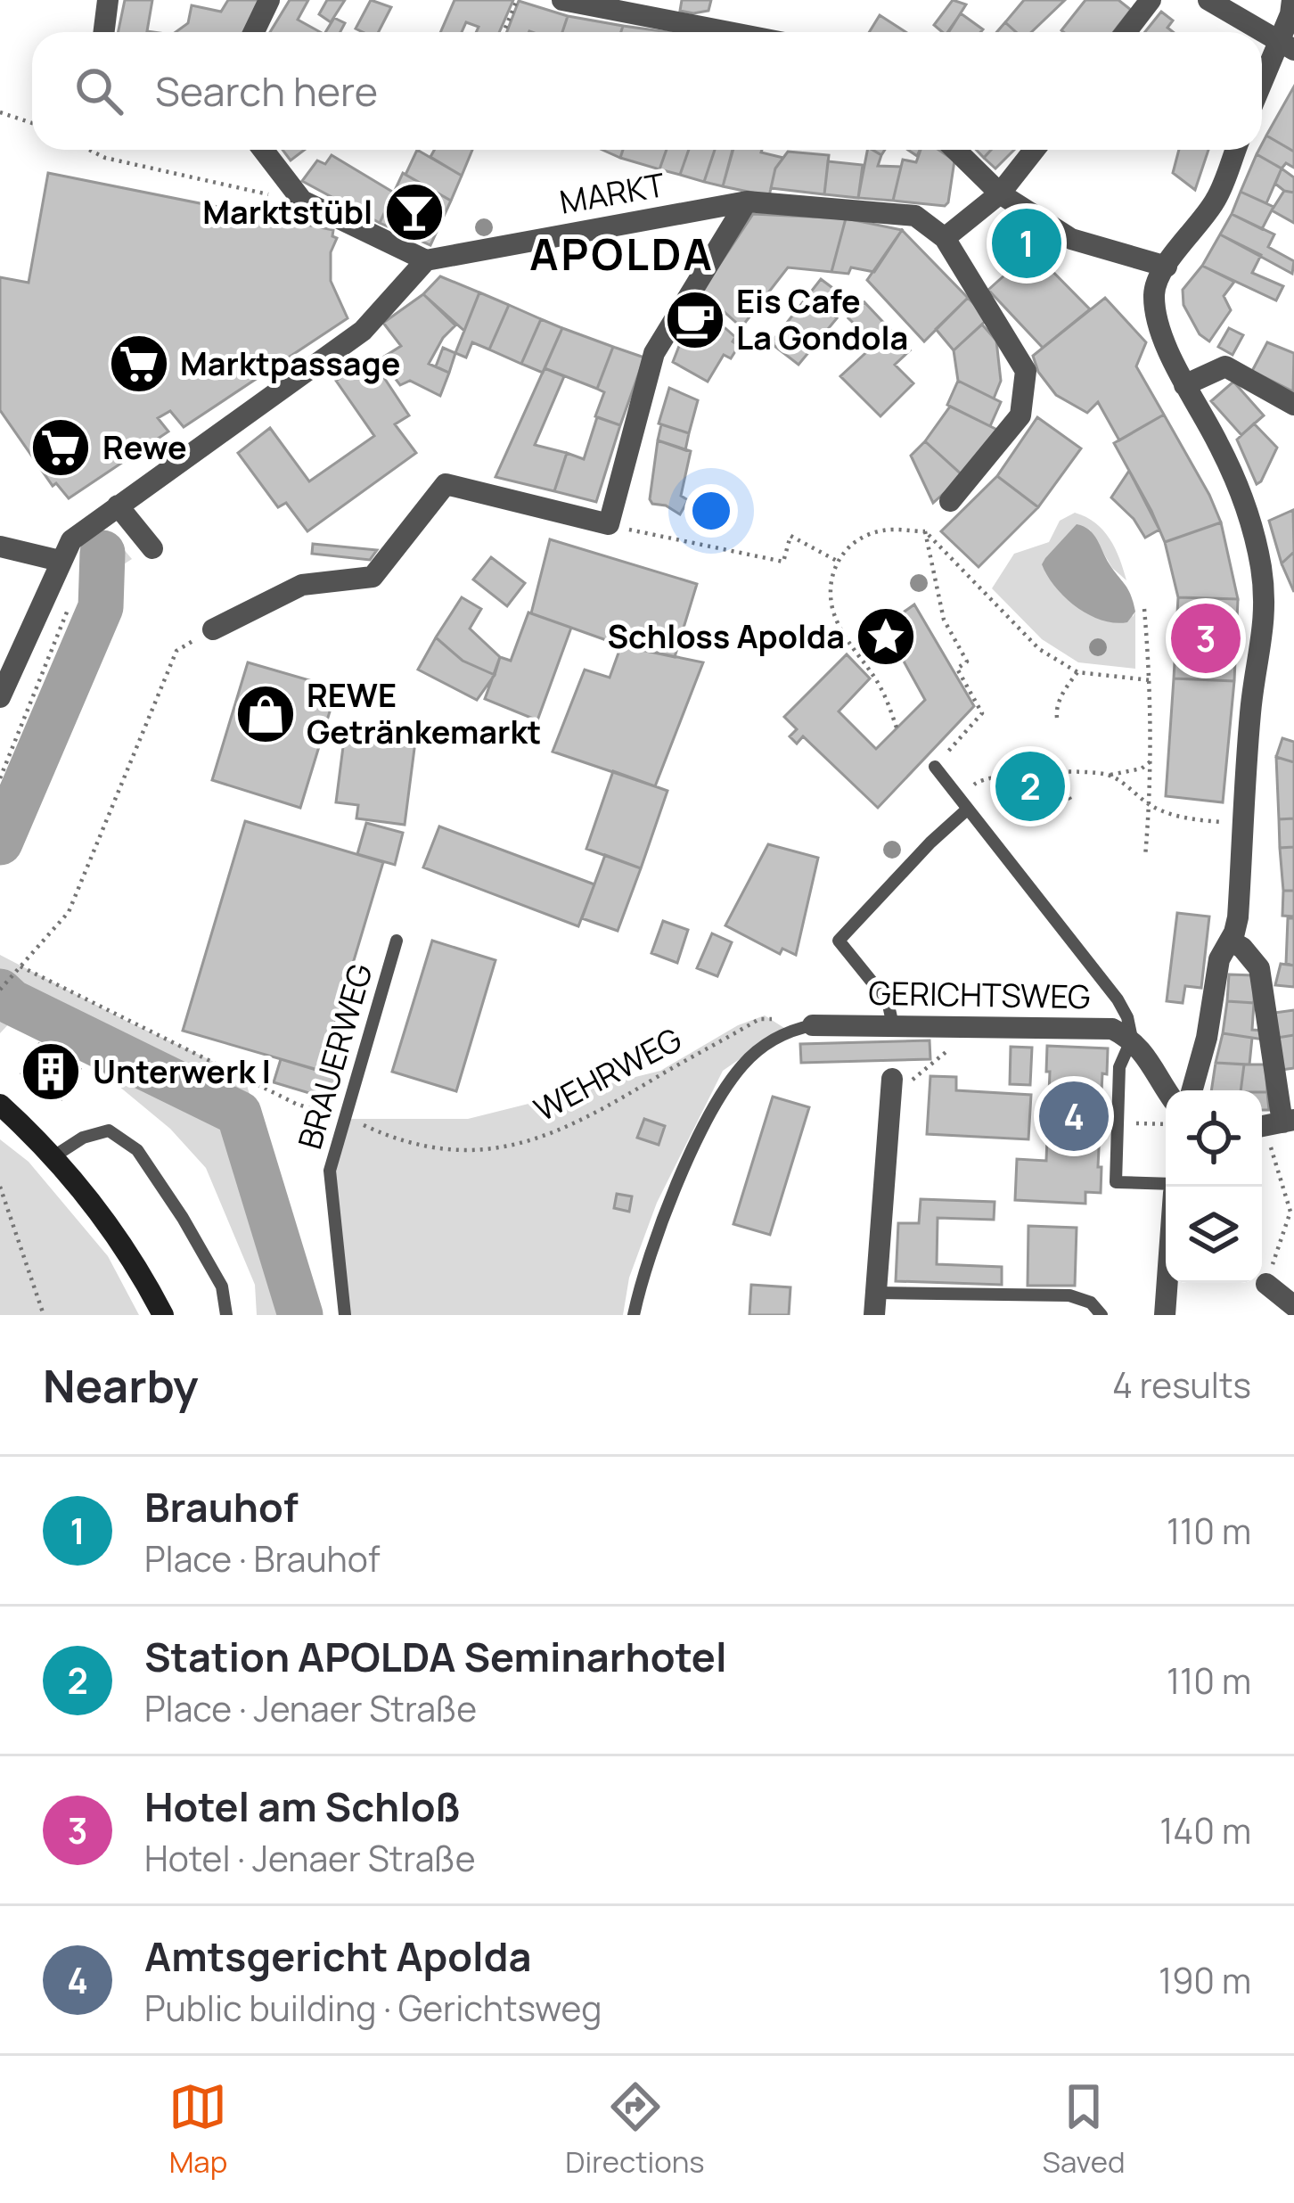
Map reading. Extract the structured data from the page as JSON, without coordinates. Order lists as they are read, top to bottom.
{
  "streets": {
    "street": ["MARKT", "GERICHTSWEG"],
    "lane": ["BRAUERWEG"],
    "path": ["WEHRWEG"]
  },
  "crossings": [
    ["GERICHTSWEG", "WEHRWEG"],
    ["BRAUERWEG", "WEHRWEG"]
  ],
  "districts": ["APOLDA"],
  "places": {
    "bar": ["Marktstübl"],
    "cafe": ["Eis Cafe La Gondola"],
    "supermarket": ["Marktpassage", "Rewe"],
    "place": ["Schloss Apolda"],
    "shop": ["REWE Getränkemarkt"],
    "building": ["Unterwerk I"]
  },
  "page": {
    "search": "Search here",
    "pins": [
      "1",
      "3",
      "2",
      "4"
    ],
    "heading": ["Nearby", "4 results"],
    "list": [
      {
        "mark": "1",
        "name": "Brauhof",
        "note": "Place · Brauhof",
        "value": "110 m"
      },
      {
        "mark": "2",
        "name": "Station APOLDA Seminarhotel",
        "note": "Place · Jenaer Straße",
        "value": "110 m"
      },
      {
        "mark": "3",
        "name": "Hotel am Schloß",
        "note": "Hotel · Jenaer Straße",
        "value": "140 m"
      },
      {
        "mark": "4",
        "name": "Amtsgericht Apolda",
        "note": "Public building · Gerichtsweg",
        "value": "190 m"
      }
    ],
    "nav": ["Map", "Directions", "Saved"]
  }
}
